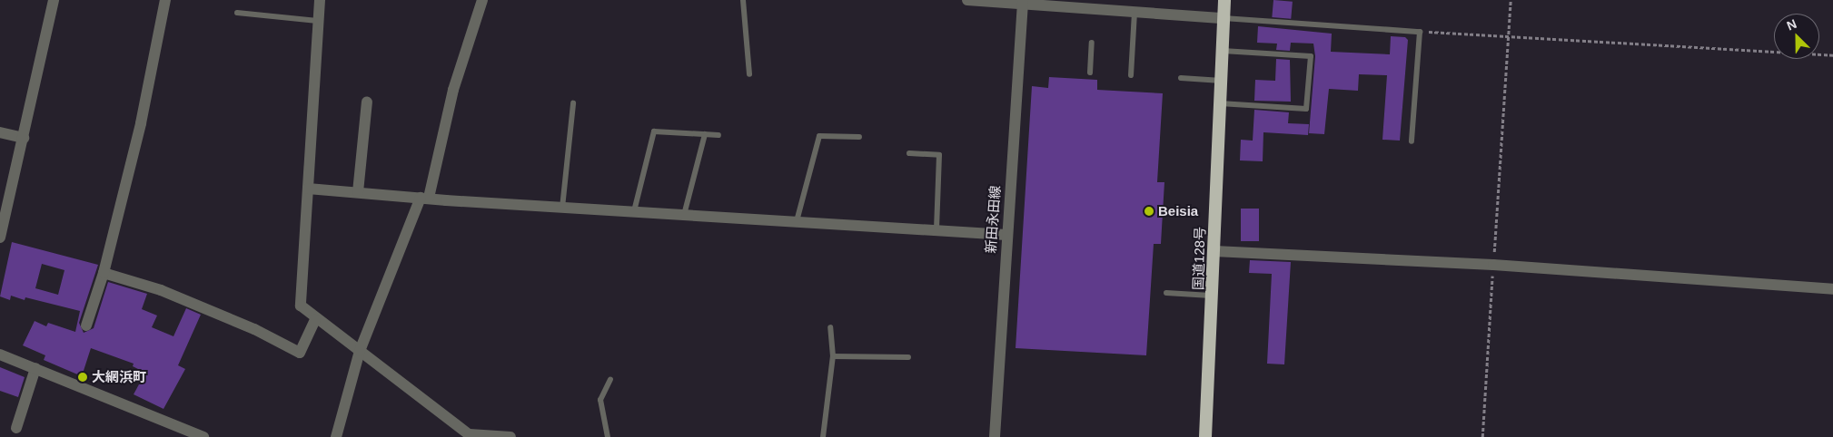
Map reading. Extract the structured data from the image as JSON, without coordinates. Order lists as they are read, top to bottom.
{
  "streets": {
    "highway": ["国道128号"],
    "street": ["新田永田線"]
  },
  "places": ["Beisia", "大網浜町"],
  "north": "top left"
}
